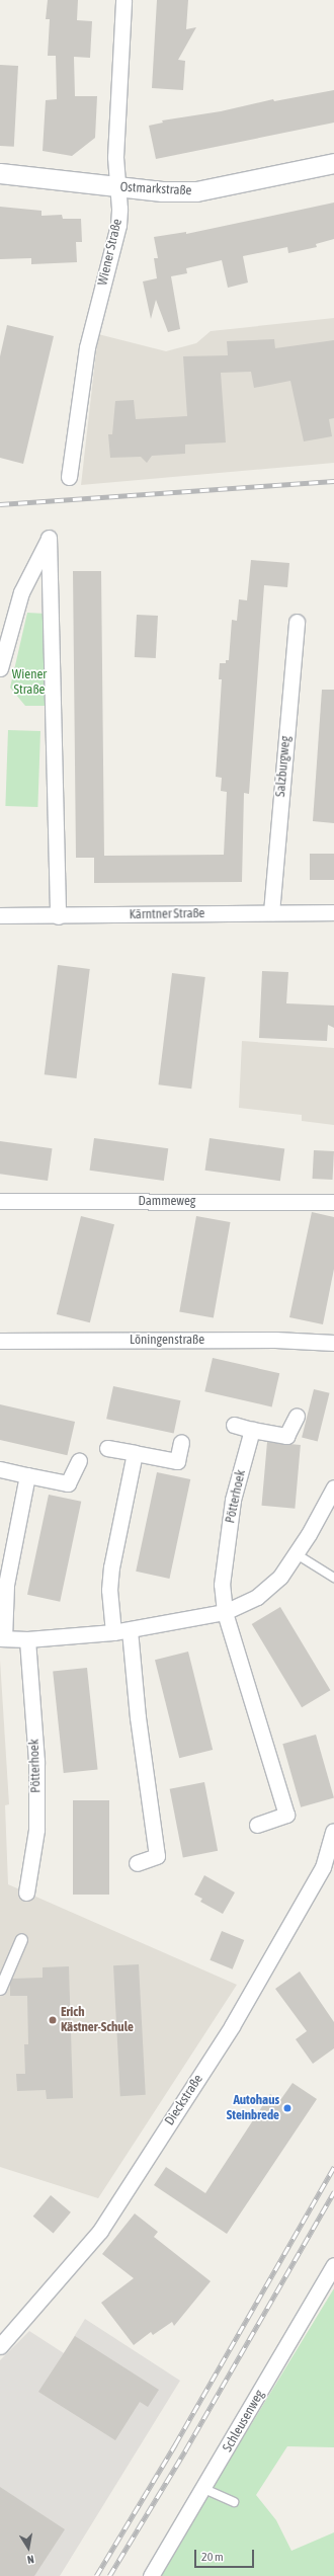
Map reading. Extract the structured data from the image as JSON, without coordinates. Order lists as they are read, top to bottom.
{
  "streets": {
    "street": [
      "Ostmarkstraße",
      "Wiener Straße",
      "Salzburgweg",
      "Kärntner Straße",
      "Dammeweg",
      "Löningenstraße",
      "Pötterhoek",
      "Dieckstraße",
      "Schleusenweg"
    ]
  },
  "crossings": [
    ["Ostmarkstraße", "Wiener Straße"],
    ["Salzburgweg", "Kärntner Straße"]
  ],
  "parks": ["Wiener Straße"],
  "places": ["Erich Kästner-Schule", "Autohaus Steinbrede"],
  "scale_bar": "20 m",
  "north": "bottom"
}
